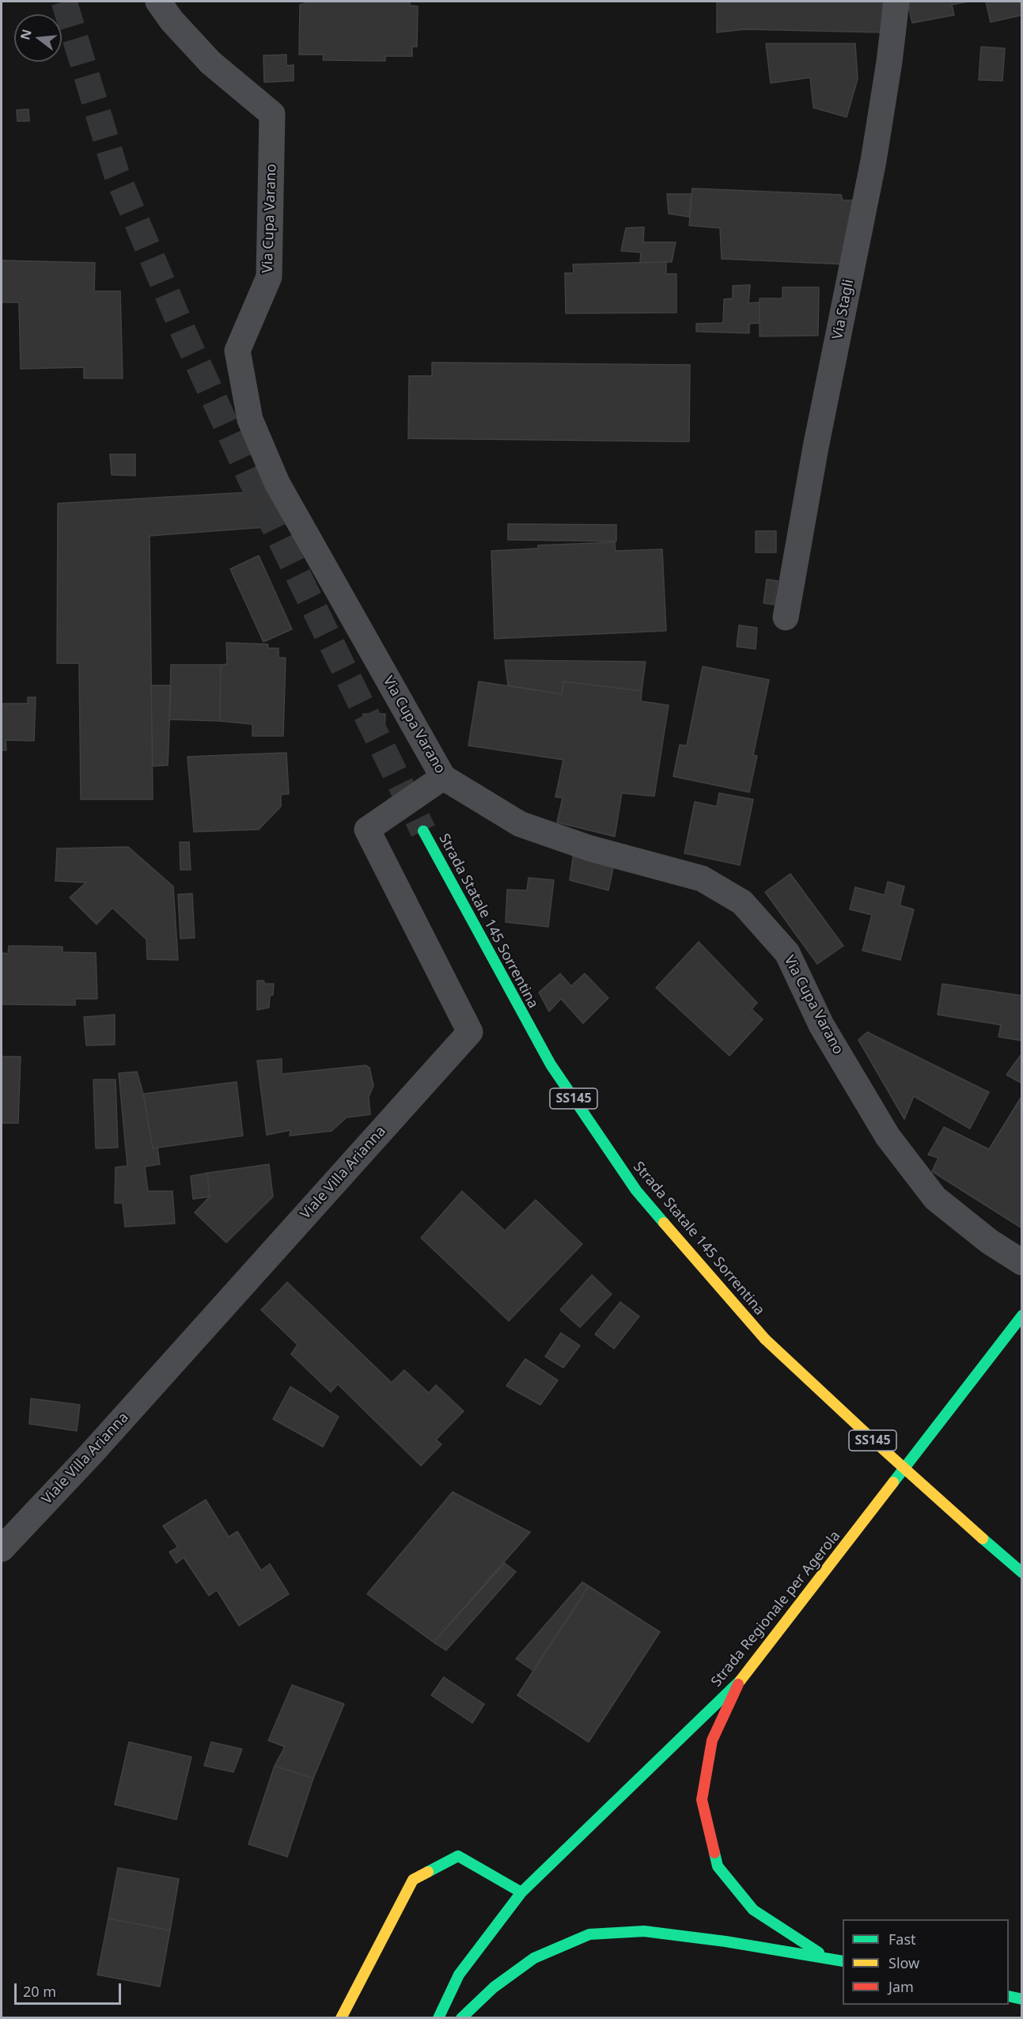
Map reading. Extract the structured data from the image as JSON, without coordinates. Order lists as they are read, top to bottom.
{
  "streets": {
    "main road": ["Strada Statale 145 Sorrentina", "SS145", "Strada Regionale per Agerola"],
    "street": ["Via Cupa Varano", "Via Stagli", "Viale Villa Arianna"]
  },
  "crossings": [
    ["Via Cupa Varano", "Viale Villa Arianna"]
  ],
  "legend": ["Fast", "Slow", "Jam"],
  "scale_bar": "20 m",
  "north": "left"
}
